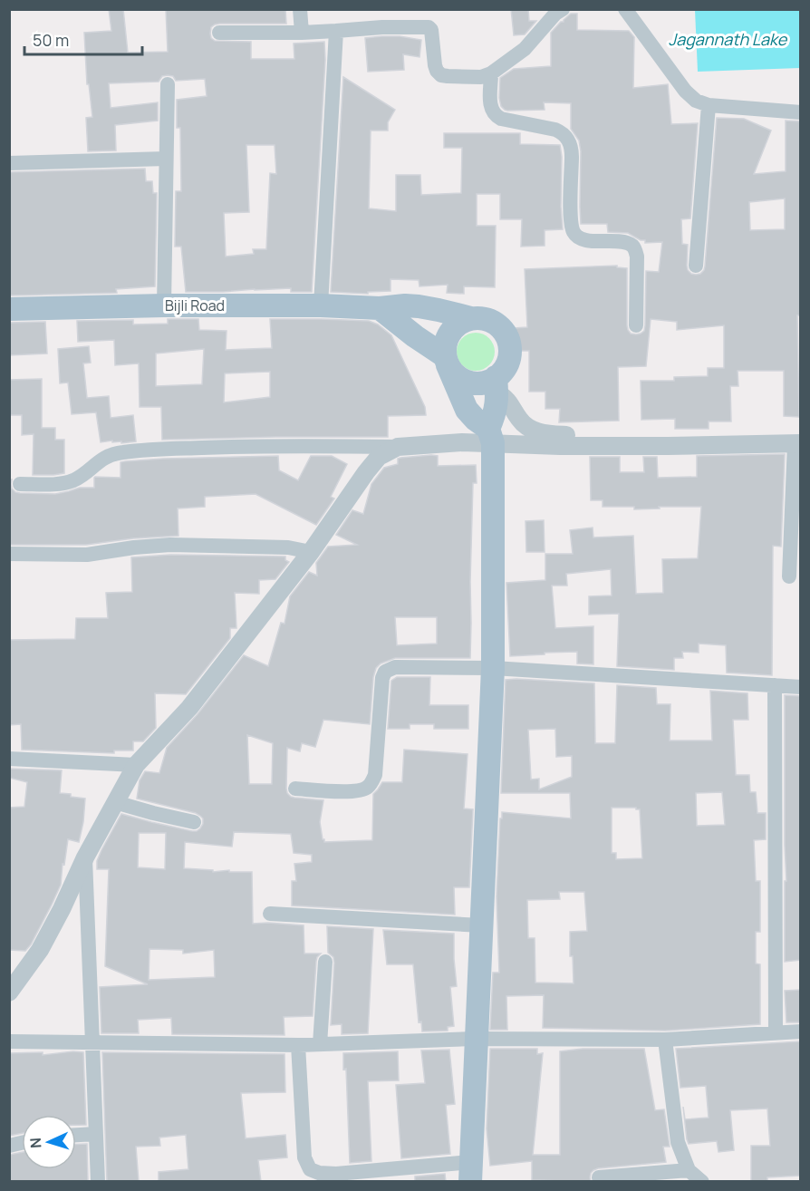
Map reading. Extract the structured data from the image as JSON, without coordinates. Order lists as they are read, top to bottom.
{
  "streets": {
    "main road": ["Bijli Road"]
  },
  "water": ["Jagannath Lake"],
  "scale_bar": "50 m",
  "north": "left"
}
